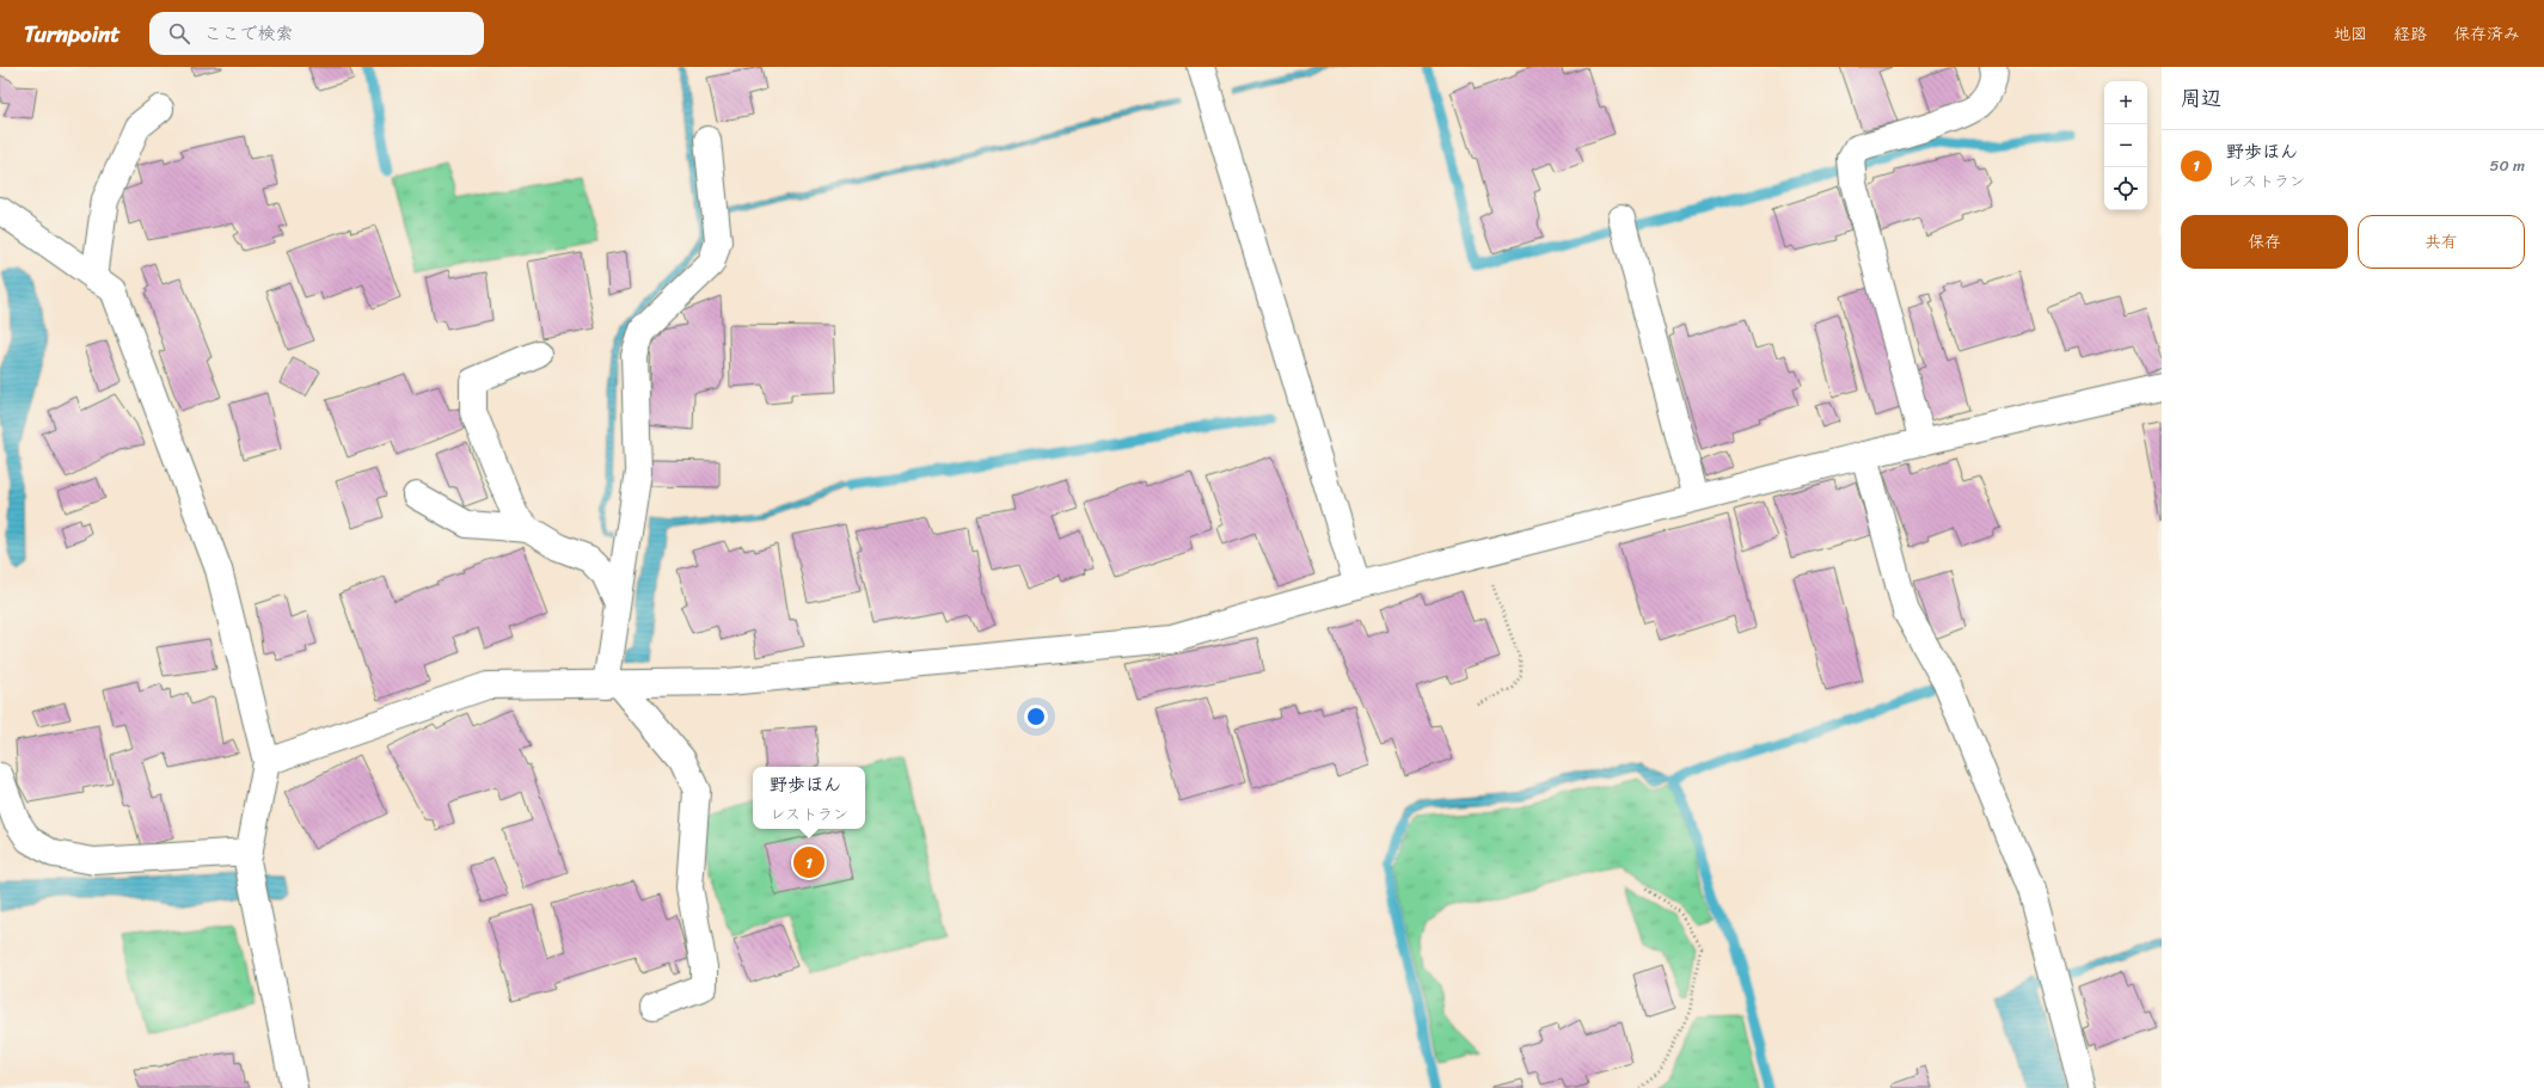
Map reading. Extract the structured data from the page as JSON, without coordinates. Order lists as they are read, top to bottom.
{
  "page": {
    "header": "Turnpoint",
    "search": "ここで検索",
    "nav": ["地図", "経路", "保存済み"],
    "heading": "周辺",
    "map_buttons": ["+", "−"],
    "list": [
      {
        "mark": "1",
        "name": "野歩ほん",
        "note": "レストラン",
        "value": "50 m"
      }
    ],
    "buttons": ["保存", "共有"],
    "popup": ["野歩ほん", "レストラン"],
    "pins": "1"
  }
}
